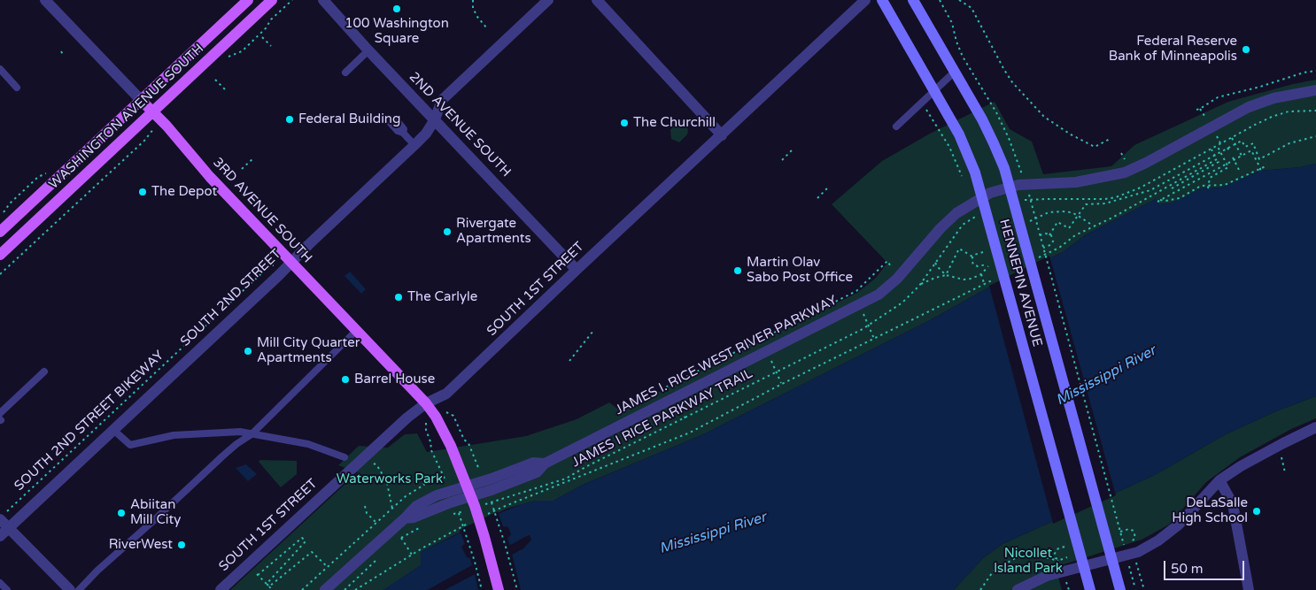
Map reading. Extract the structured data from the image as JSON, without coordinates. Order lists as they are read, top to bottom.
{
  "streets": {
    "main road": ["WASHINGTON AVENUE SOUTH", "3RD AVENUE SOUTH", "HENNEPIN AVENUE"],
    "street": [
      "2ND AVENUE SOUTH",
      "SOUTH 1ST STREET",
      "SOUTH 2ND STREET",
      "JAMES I. RICE WEST RIVER PARKWAY"
    ],
    "path": ["JAMES I RICE PARKWAY TRAIL", "SOUTH 2ND STREET BIKEWAY"]
  },
  "crossings": [
    ["WASHINGTON AVENUE SOUTH", "3RD AVENUE SOUTH"],
    ["2ND AVENUE SOUTH", "SOUTH 1ST STREET"],
    ["2ND AVENUE SOUTH", "SOUTH 2ND STREET"],
    ["3RD AVENUE SOUTH", "SOUTH 1ST STREET"],
    ["3RD AVENUE SOUTH", "SOUTH 2ND STREET"],
    ["SOUTH 2ND STREET", "SOUTH 2ND STREET BIKEWAY"]
  ],
  "water": ["Mississippi River"],
  "parks": ["Waterworks Park", "Nicollet Island Park"],
  "places": [
    "100 Washington Square",
    "Federal Reserve Bank of Minneapolis",
    "Federal Building",
    "The Churchill",
    "The Depot",
    "Rivergate Apartments",
    "Martin Olav Sabo Post Office",
    "The Carlyle",
    "Mill City Quarter Apartments",
    "Barrel House",
    "DeLaSalle High School",
    "Abiitan Mill City",
    "RiverWest"
  ],
  "scale_bar": "50 m"
}
